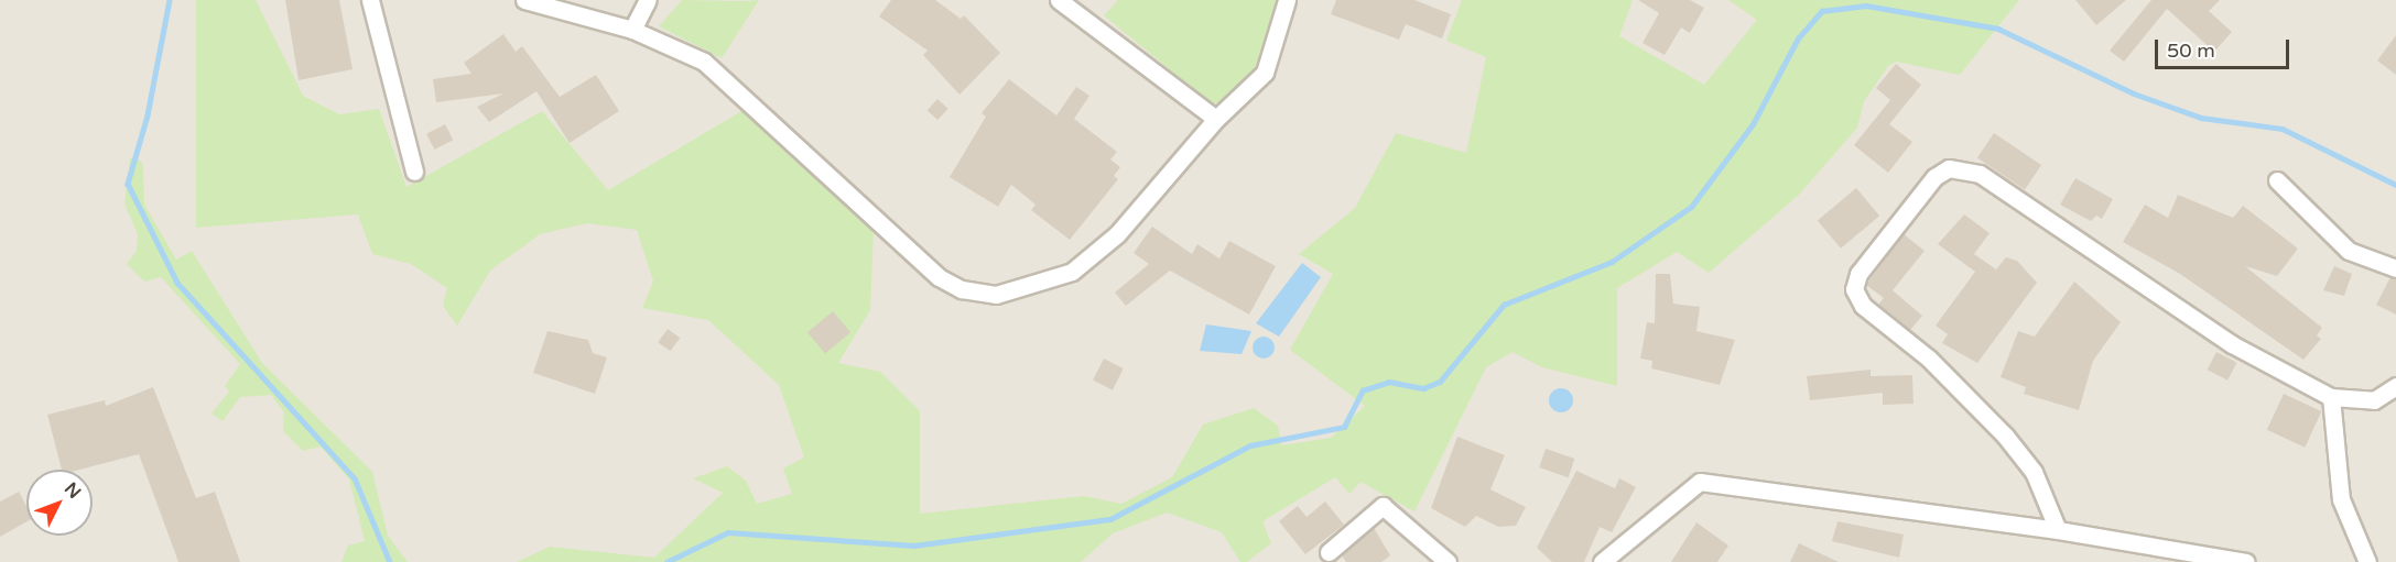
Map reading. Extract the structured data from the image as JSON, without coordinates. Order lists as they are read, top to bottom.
{
  "scale_bar": "50 m",
  "north": "top right"
}
